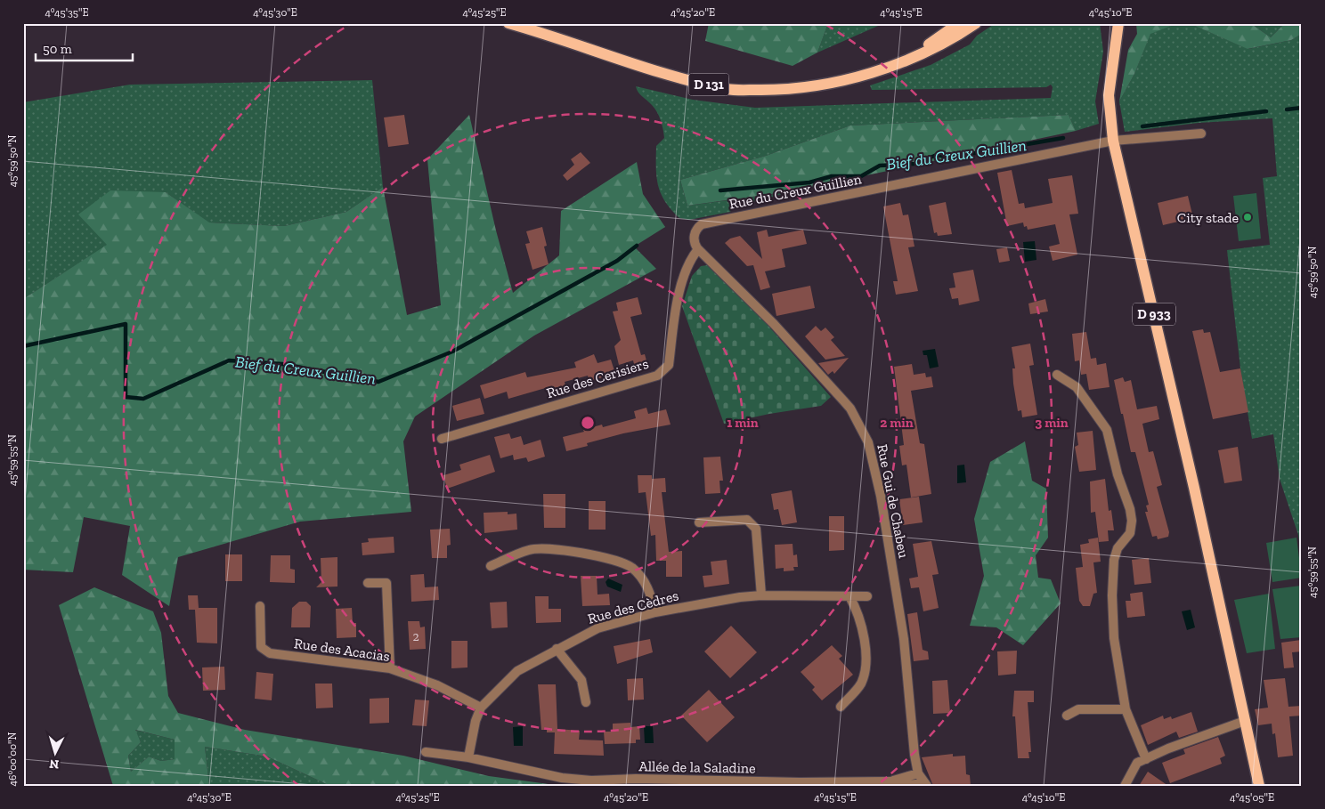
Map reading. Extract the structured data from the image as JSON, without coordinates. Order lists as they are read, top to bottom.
{
  "streets": {
    "main road": ["D 131", "D 933"],
    "street": [
      "Rue du Creux Guillien",
      "Rue des Cerisiers",
      "Rue Gui de Chabeu",
      "Rue des Cèdres",
      "Rue des Acacias",
      "Allée de la Saladine"
    ]
  },
  "crossings": [
    ["Rue du Creux Guillien", "D 933"],
    ["Rue du Creux Guillien", "Rue des Cerisiers"],
    ["Rue du Creux Guillien", "Rue Gui de Chabeu"],
    ["Rue des Cerisiers", "Rue Gui de Chabeu"],
    ["Rue Gui de Chabeu", "Allée de la Saladine"],
    ["Rue des Cèdres", "Rue des Acacias"],
    ["Rue des Cèdres", "Allée de la Saladine"]
  ],
  "water": ["Bief du Creux Guillien"],
  "places": ["City stade"],
  "house_numbers": ["2"],
  "scale_bar": "50 m",
  "north": "bottom",
  "coordinates": [
    "4°45'35\"E",
    "4°45'30\"E",
    "4°45'25\"E",
    "4°45'20\"E",
    "4°45'15\"E",
    "4°45'10\"E",
    "45°59'50\"N",
    "45°59'55\"N",
    "46°00'00\"N",
    "4°45'05\"E"
  ],
  "rings": ["1 min", "2 min", "3 min"]
}
